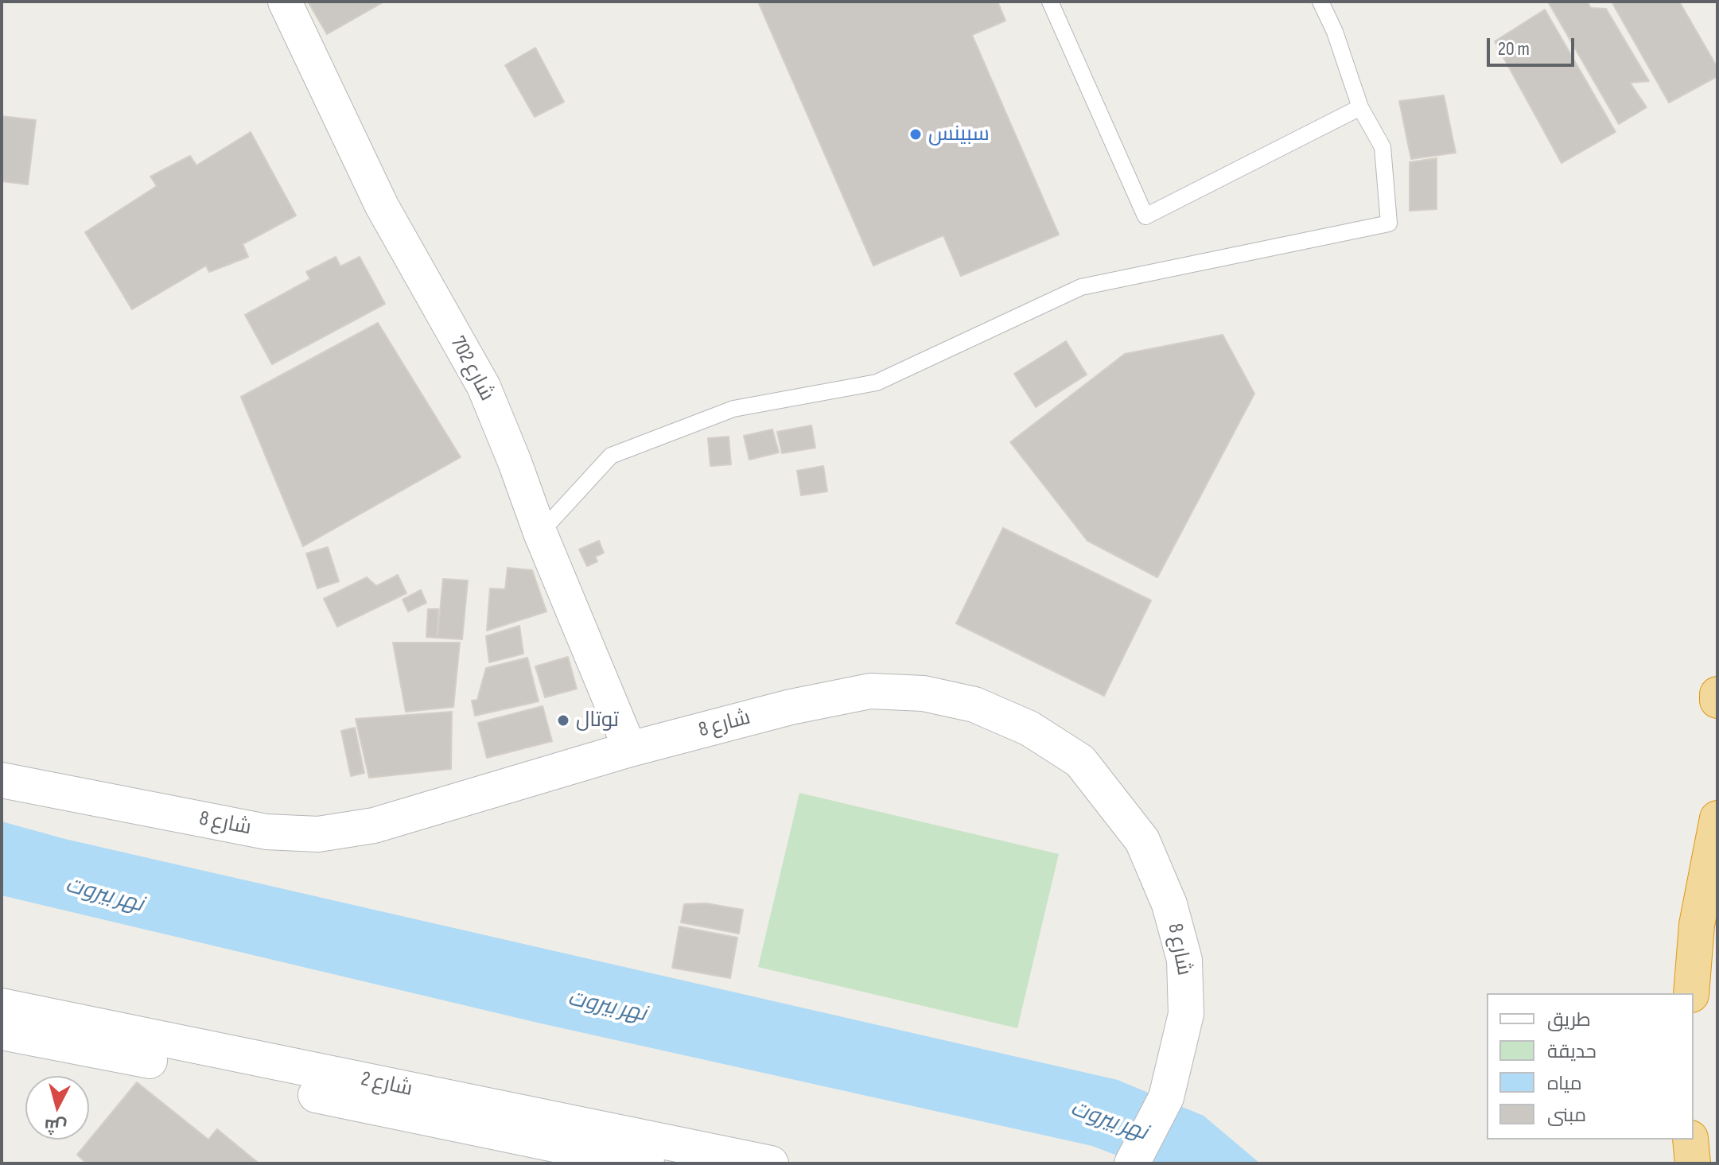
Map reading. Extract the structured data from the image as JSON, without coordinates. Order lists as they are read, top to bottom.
{
  "streets": {
    "street": ["شارع 702", "شارع 8", "شارع 2"]
  },
  "crossings": [
    ["شارع 702", "شارع 8"]
  ],
  "water": ["نهر بيروت"],
  "places": ["سبينس", "توتال"],
  "legend": [
    "طريق",
    "حديقة",
    "مياه",
    "مبنى"
  ],
  "scale_bar": "20 m",
  "north": "bottom"
}
